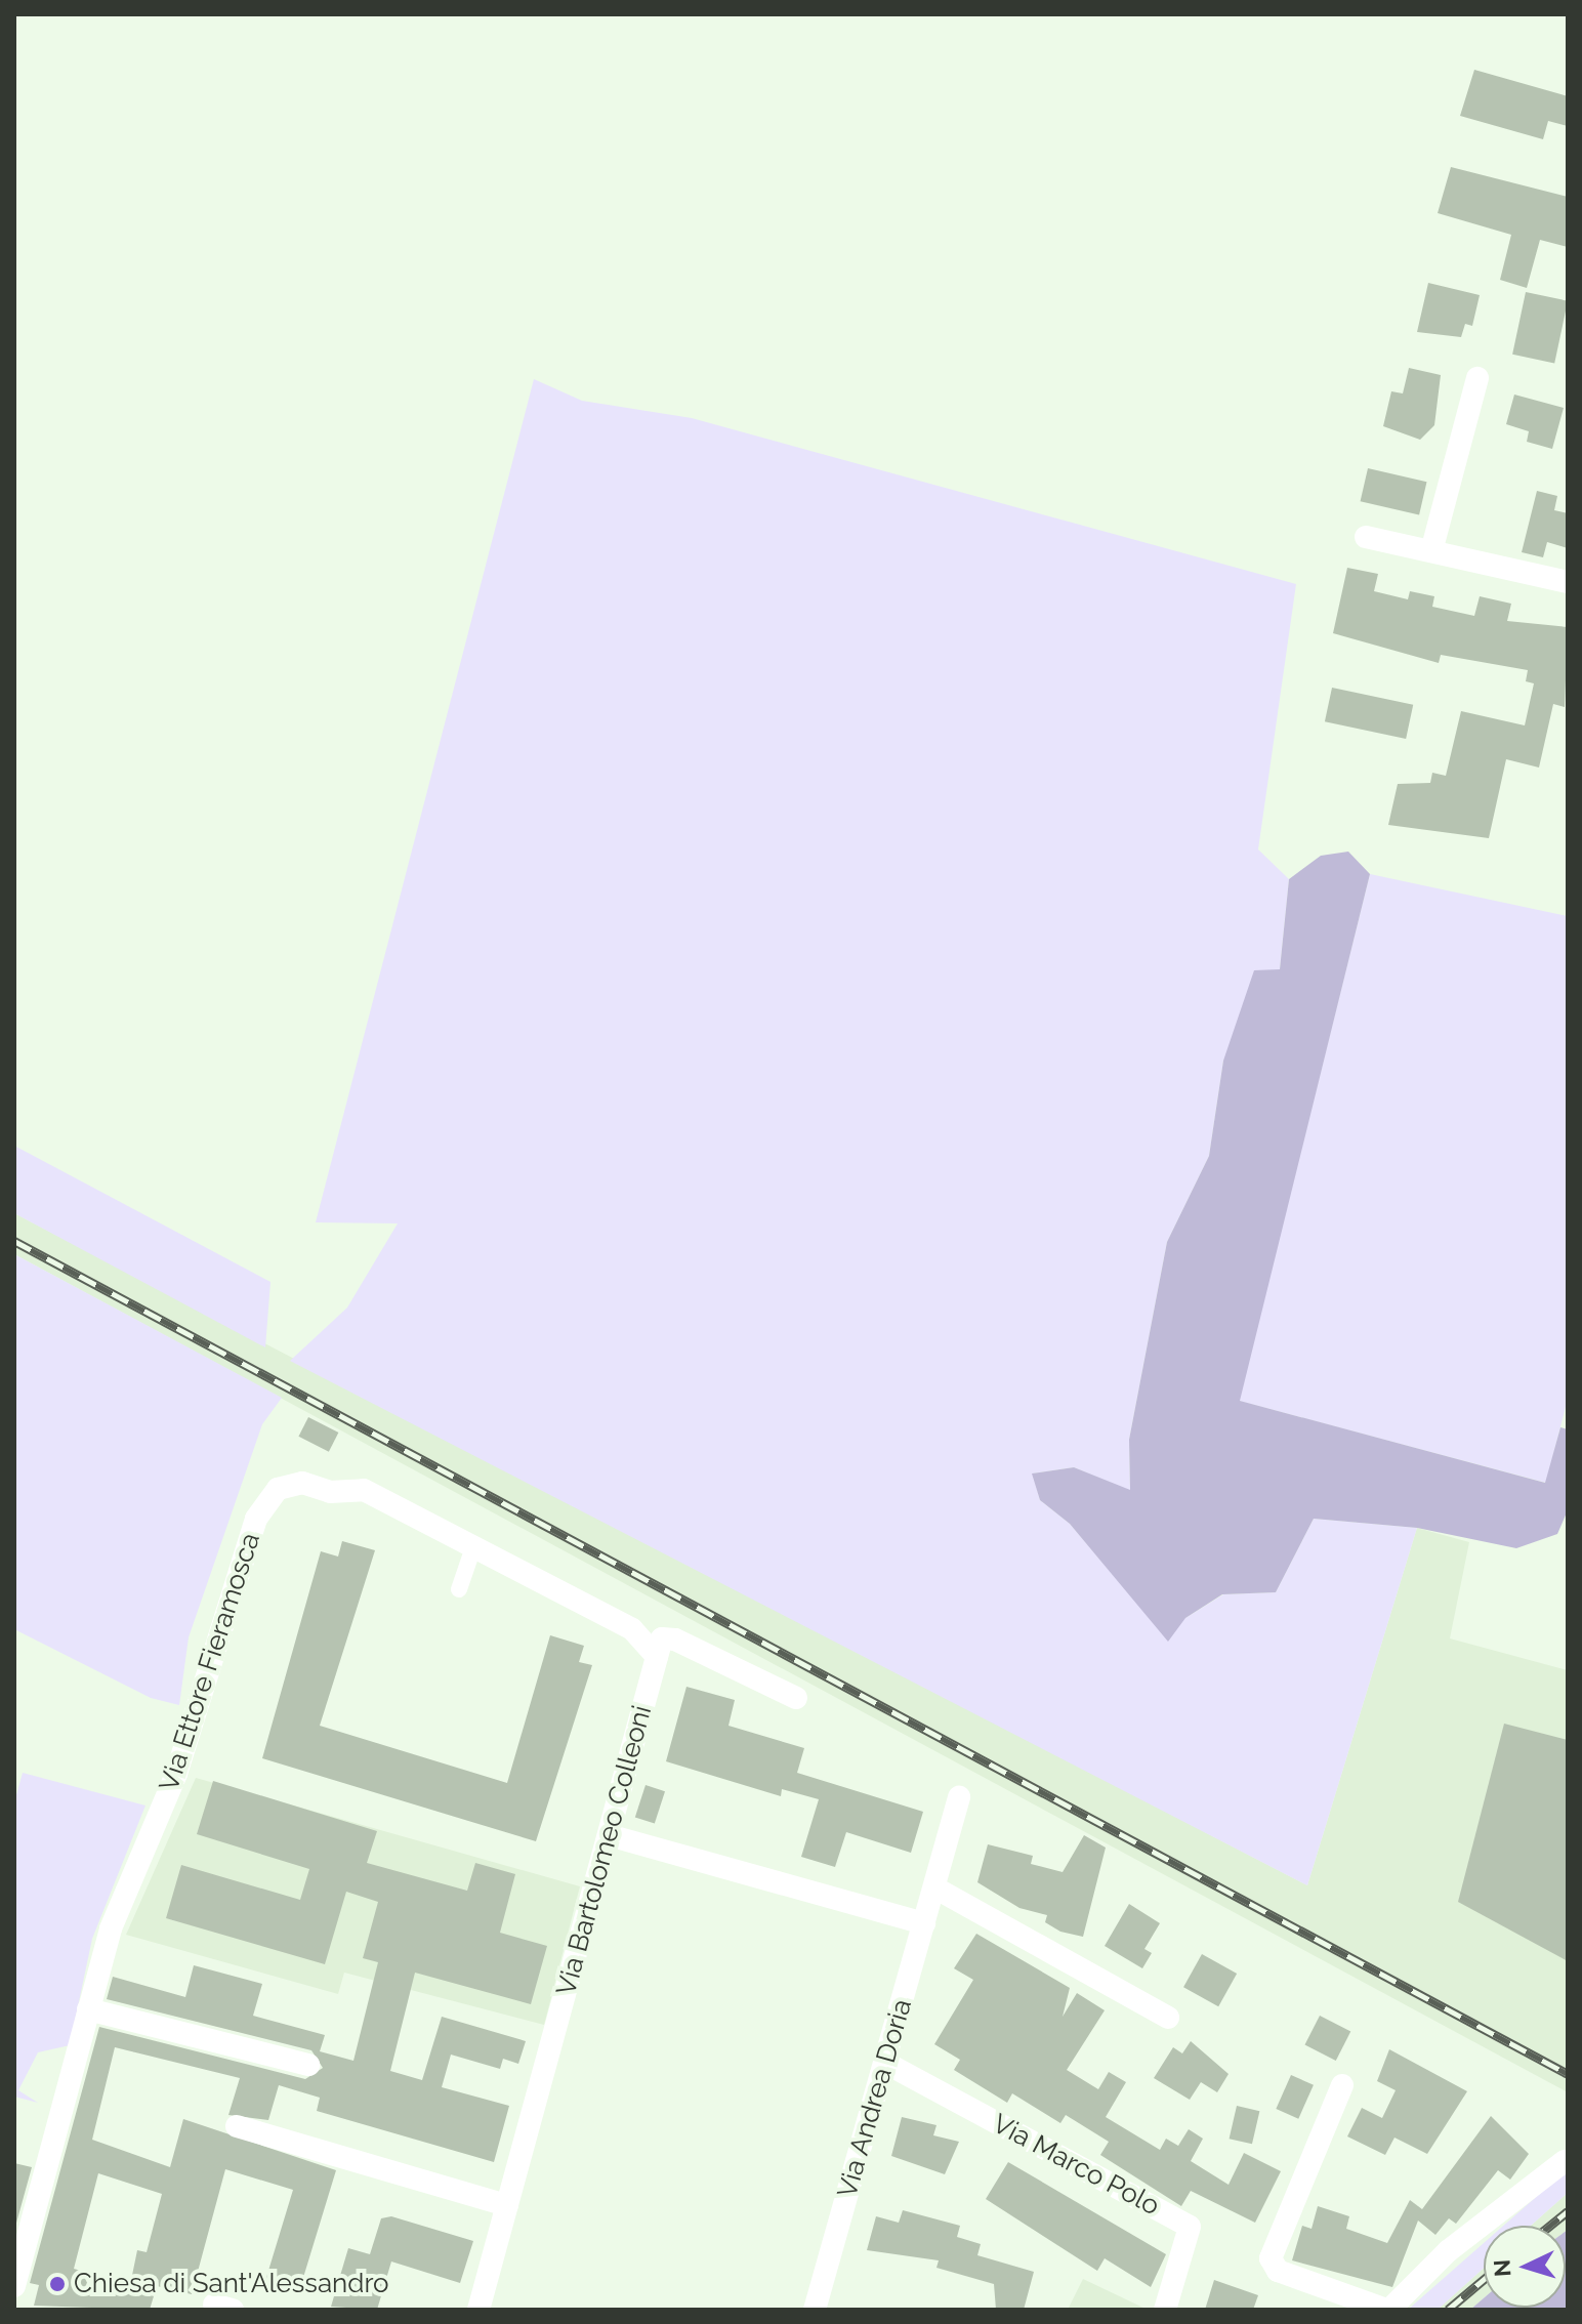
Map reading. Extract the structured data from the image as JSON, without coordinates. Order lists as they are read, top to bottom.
{
  "streets": {
    "street": [
      "Via Ettore Fieramosca",
      "Via Bartolomeo Colleoni",
      "Via Andrea Doria",
      "Via Marco Polo"
    ]
  },
  "crossings": [
    ["Via Ettore Fieramosca", "Via Bartolomeo Colleoni"],
    ["Via Andrea Doria", "Via Marco Polo"]
  ],
  "places": ["Chiesa di Sant'Alessandro"],
  "north": "left"
}
